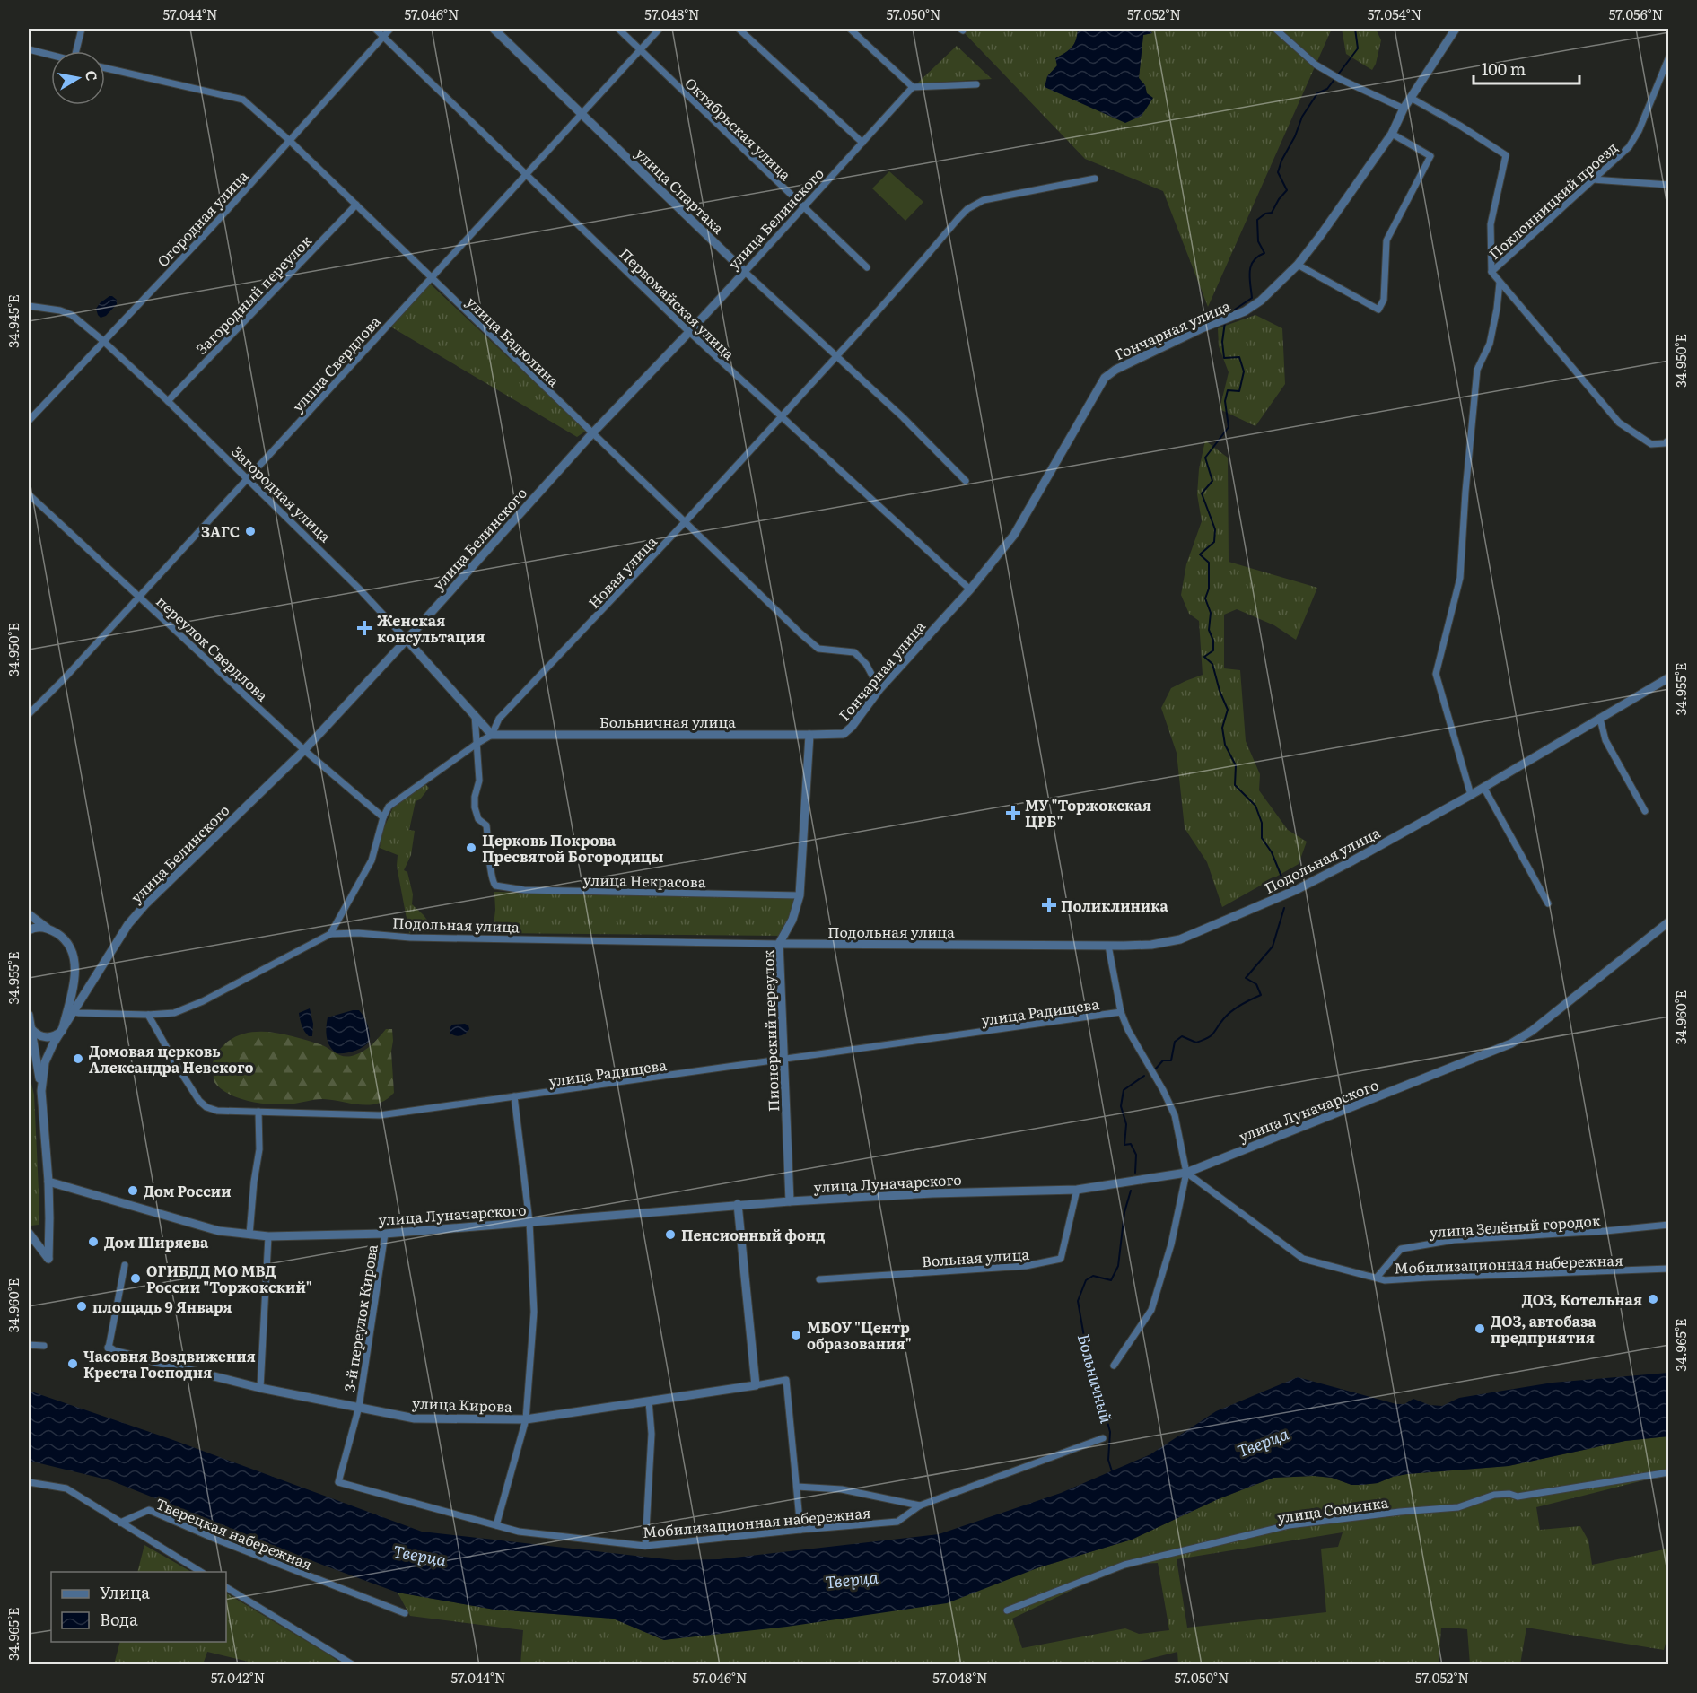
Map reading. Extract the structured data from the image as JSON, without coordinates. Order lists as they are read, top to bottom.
{
  "streets": {
    "street": [
      "Октябрьская улица",
      "улица Спартака",
      "Поклонницкий проезд",
      "Огородная улица",
      "улица Белинского",
      "Загородный переулок",
      "Первомайская улица",
      "Гончарная улица",
      "улица Бадюлина",
      "улица Свердлова",
      "Загородная улица",
      "Новая улица",
      "переулок Свердлова",
      "Больничная улица",
      "Подольная улица",
      "улица Некрасова",
      "улица Радищева",
      "Пионерский переулок",
      "улица Луначарского",
      "улица Зелёный городок",
      "Вольная улица",
      "Мобилизационная набережная",
      "3-й переулок Кирова",
      "улица Кирова",
      "улица Соминка",
      "Тверецкая набережная"
    ]
  },
  "crossings": [
    ["Октябрьская улица", "улица Белинского"],
    ["Октябрьская улица", "улица Свердлова"],
    ["улица Спартака", "улица Белинского"],
    ["улица Спартака", "улица Свердлова"],
    ["улица Спартака", "Новая улица"],
    ["Огородная улица", "Первомайская улица"],
    ["Огородная улица", "улица Бадюлина"],
    ["Огородная улица", "Загородная улица"],
    ["улица Белинского", "Первомайская улица"],
    ["улица Белинского", "улица Бадюлина"],
    ["улица Белинского", "Загородная улица"],
    ["улица Белинского", "переулок Свердлова"],
    ["улица Белинского", "Подольная улица"],
    ["Загородный переулок", "улица Бадюлина"],
    ["Загородный переулок", "Загородная улица"],
    ["Первомайская улица", "Гончарная улица"],
    ["Первомайская улица", "улица Свердлова"],
    ["Первомайская улица", "Новая улица"],
    ["Гончарная улица", "улица Бадюлина"],
    ["Гончарная улица", "Больничная улица"],
    ["улица Бадюлина", "улица Свердлова"],
    ["улица Бадюлина", "Новая улица"],
    ["улица Свердлова", "Загородная улица"],
    ["улица Свердлова", "переулок Свердлова"],
    ["Загородная улица", "Новая улица"],
    ["Загородная улица", "Больничная улица"],
    ["Новая улица", "переулок Свердлова"],
    ["Новая улица", "Больничная улица"],
    ["Новая улица", "Подольная улица"],
    ["Новая улица", "улица Некрасова"],
    ["Больничная улица", "Пионерский переулок"],
    ["Подольная улица", "улица Радищева"],
    ["Подольная улица", "Пионерский переулок"],
    ["улица Некрасова", "Пионерский переулок"],
    ["улица Радищева", "Пионерский переулок"],
    ["Пионерский переулок", "улица Луначарского"],
    ["улица Луначарского", "Вольная улица"],
    ["улица Луначарского", "Мобилизационная набережная"],
    ["улица Луначарского", "3-й переулок Кирова"],
    ["улица Зелёный городок", "Мобилизационная набережная"],
    ["Мобилизационная набережная", "3-й переулок Кирова"],
    ["3-й переулок Кирова", "улица Кирова"]
  ],
  "water": ["Больничный", "Тверца"],
  "places": {
    "other": [
      "ЗАГС",
      "Церковь Покрова Пресвятой Богородицы",
      "Домовая церковь Александра Невского",
      "Дом России",
      "Пенсионный фонд",
      "Дом Ширяева",
      "ОГИБДД МО МВД России \"Торжокский\"",
      "ДОЗ, Котельная",
      "площадь 9 Января",
      "ДОЗ, автобаза предприятия",
      "МБОУ \"Центр образования\"",
      "Часовня Воздвижения Креста Господня"
    ],
    "health": ["Женская консультация", "МУ \"Торжокская ЦРБ\"", "Поликлиника"]
  },
  "legend": ["Улица", "Вода"],
  "scale_bar": "100 m",
  "north": "right",
  "coordinates": [
    "57.044°N",
    "57.046°N",
    "57.048°N",
    "57.050°N",
    "57.052°N",
    "57.054°N",
    "57.056°N",
    "34.945°E",
    "34.950°E",
    "34.955°E",
    "34.960°E",
    "34.965°E",
    "57.042°N"
  ]
}
